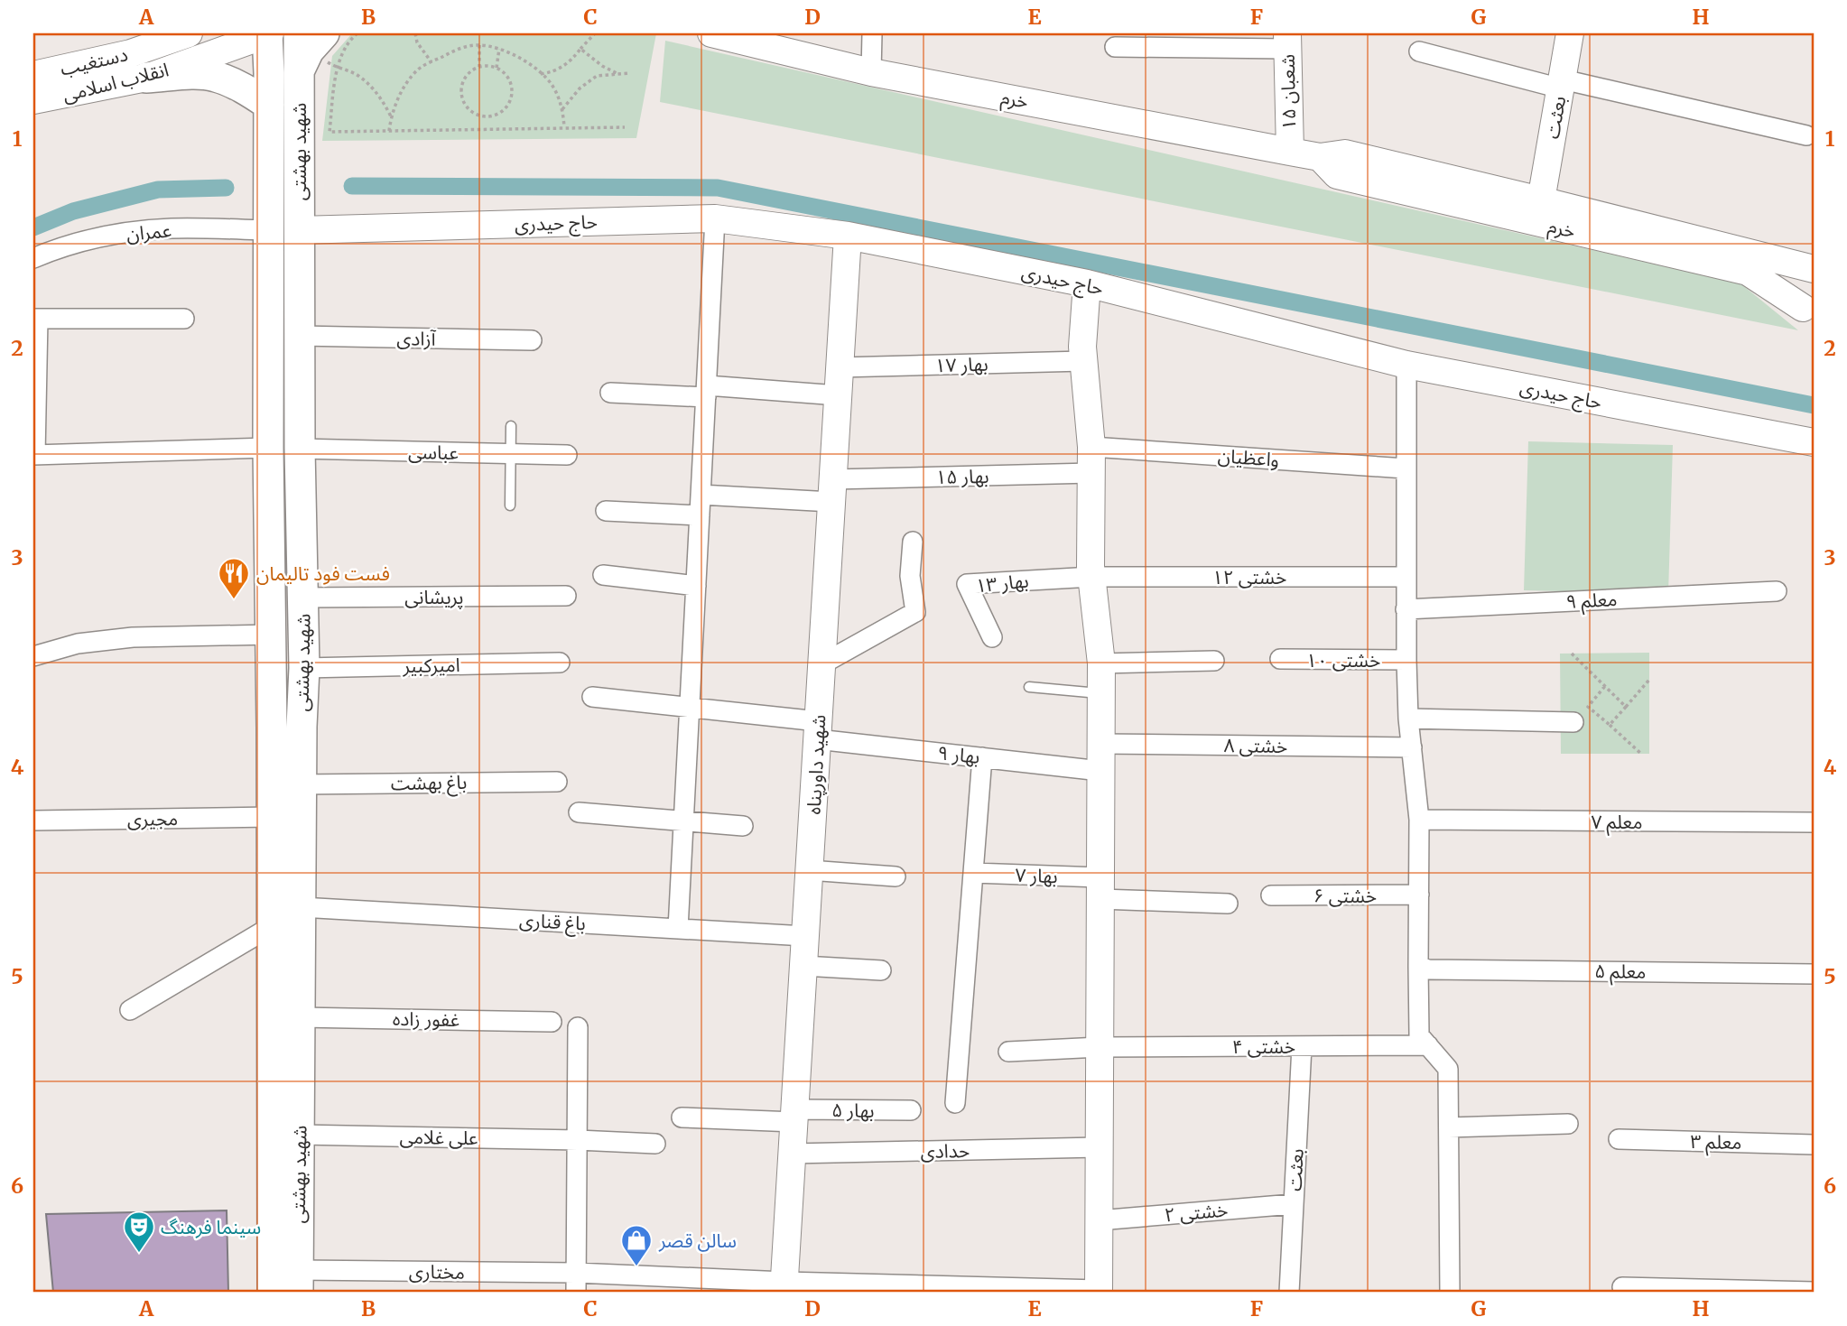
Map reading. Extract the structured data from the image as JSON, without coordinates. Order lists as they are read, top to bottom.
{
  "streets": {
    "main road": ["شهید بهشتی"],
    "street": [
      "دستغیب",
      "انقلاب اسلامی",
      "۱۵ شعبان",
      "خرم",
      "بعثت",
      "حاج حیدری",
      "عمران",
      "آزادی",
      "بهار ۱۷",
      "عباسی",
      "واعظیان",
      "بهار ۱۵",
      "خشتی ۱۲",
      "بهار ۱۳",
      "پریشانی",
      "معلم ۹",
      "خشتی ۱۰",
      "امیرکبیر",
      "خشتی ۸",
      "بهار ۹",
      "شهید داورپناه",
      "باغ بهشت",
      "مجیری",
      "معلم ۷",
      "بهار ۷",
      "خشتی ۶",
      "باغ قناری",
      "معلم ۵",
      "غفور زاده",
      "خشتی ۴",
      "بهار ۵",
      "علی غلامی",
      "معلم ۳",
      "حدادی",
      "خشتی ۲",
      "مختاری"
    ]
  },
  "crossings": [
    ["انقلاب اسلامی", "شهید بهشتی"],
    ["۱۵ شعبان", "خرم"],
    ["خرم", "بعثت"],
    ["بعثت", "خشتی ۴"],
    ["بعثت", "خشتی ۲"],
    ["شهید بهشتی", "حاج حیدری"],
    ["شهید بهشتی", "عمران"],
    ["شهید بهشتی", "آزادی"],
    ["شهید بهشتی", "عباسی"],
    ["شهید بهشتی", "پریشانی"],
    ["شهید بهشتی", "امیرکبیر"],
    ["شهید بهشتی", "باغ بهشت"],
    ["شهید بهشتی", "مجیری"],
    ["شهید بهشتی", "باغ قناری"],
    ["شهید بهشتی", "غفور زاده"],
    ["شهید بهشتی", "علی غلامی"],
    ["شهید بهشتی", "مختاری"],
    ["حاج حیدری", "شهید داورپناه"],
    ["بهار ۱۷", "شهید داورپناه"],
    ["واعظیان", "بهار ۱۵"],
    ["بهار ۱۵", "شهید داورپناه"],
    ["خشتی ۱۲", "بهار ۱۳"],
    ["بهار ۹", "شهید داورپناه"],
    ["شهید داورپناه", "باغ قناری"],
    ["شهید داورپناه", "بهار ۵"],
    ["شهید داورپناه", "حدادی"],
    ["شهید داورپناه", "مختاری"]
  ],
  "places": {
    "restaurant": ["فست فود تالیمان"],
    "theatre": ["سینما فرهنگ"],
    "shop": ["سالن قصر"]
  },
  "grid": {
    "columns": [
      "A",
      "B",
      "C",
      "D",
      "E",
      "F",
      "G",
      "H"
    ],
    "rows": [
      "1",
      "2",
      "3",
      "4",
      "5",
      "6"
    ]
  }
}
